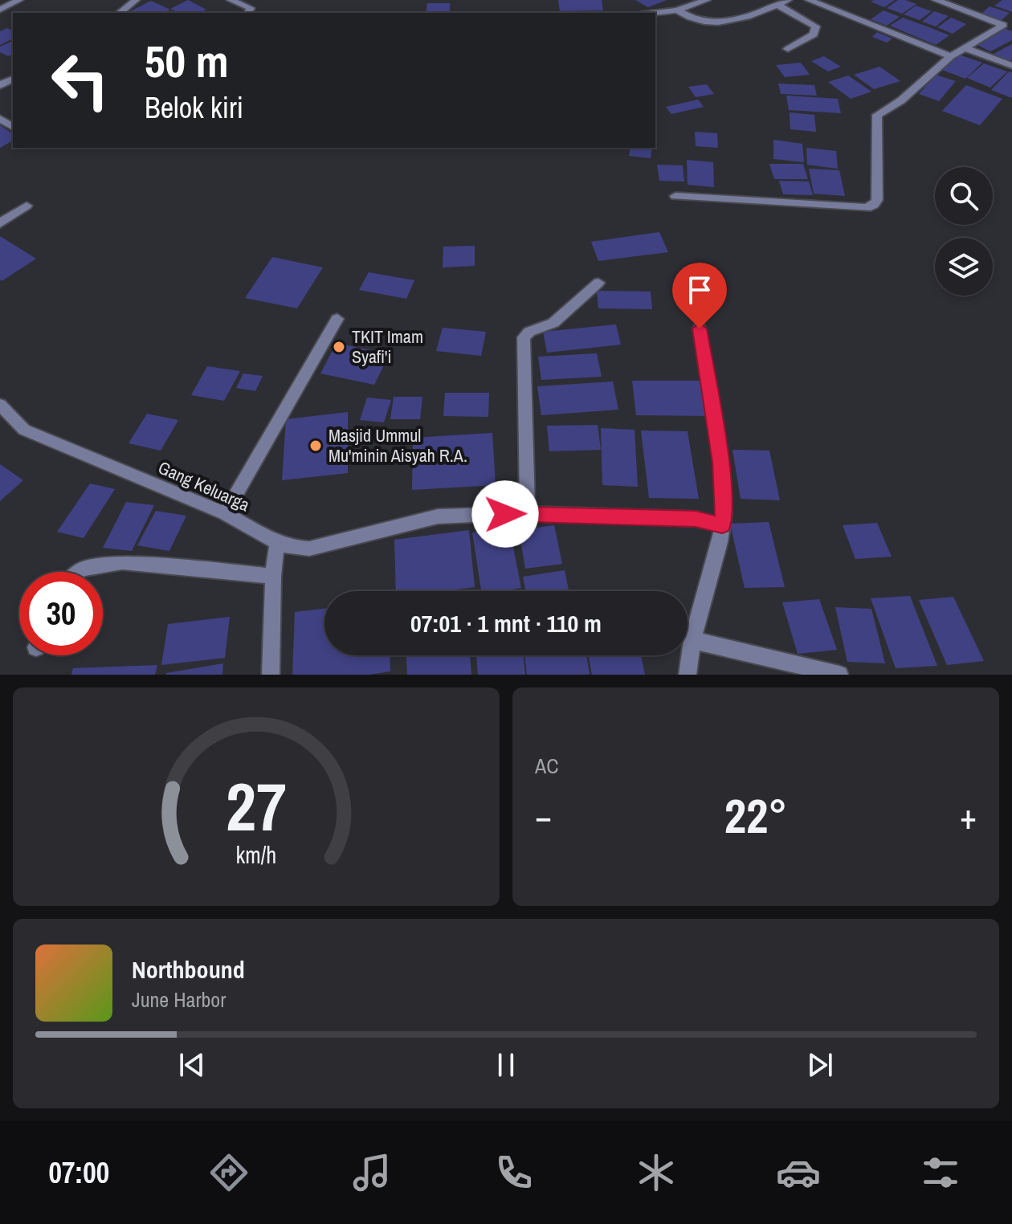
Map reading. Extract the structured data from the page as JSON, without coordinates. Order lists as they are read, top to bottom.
{
  "streets": {
    "street": ["Gang Keluarga"]
  },
  "places": ["TKIT Imam Syafi'i", "Masjid Ummul Mu'minin Aisyah R.A."],
  "page": {
    "turn": ["50 m", "Belok kiri"],
    "limit": "30",
    "trip": "07:01 · 1 mnt · 110 m",
    "tile": "AC",
    "heat": ["−", "22°", "+"],
    "song": ["Northbound", "June Harbor"],
    "tabs": "07:00",
    "gauge": ["27", "km/h"]
  }
}
